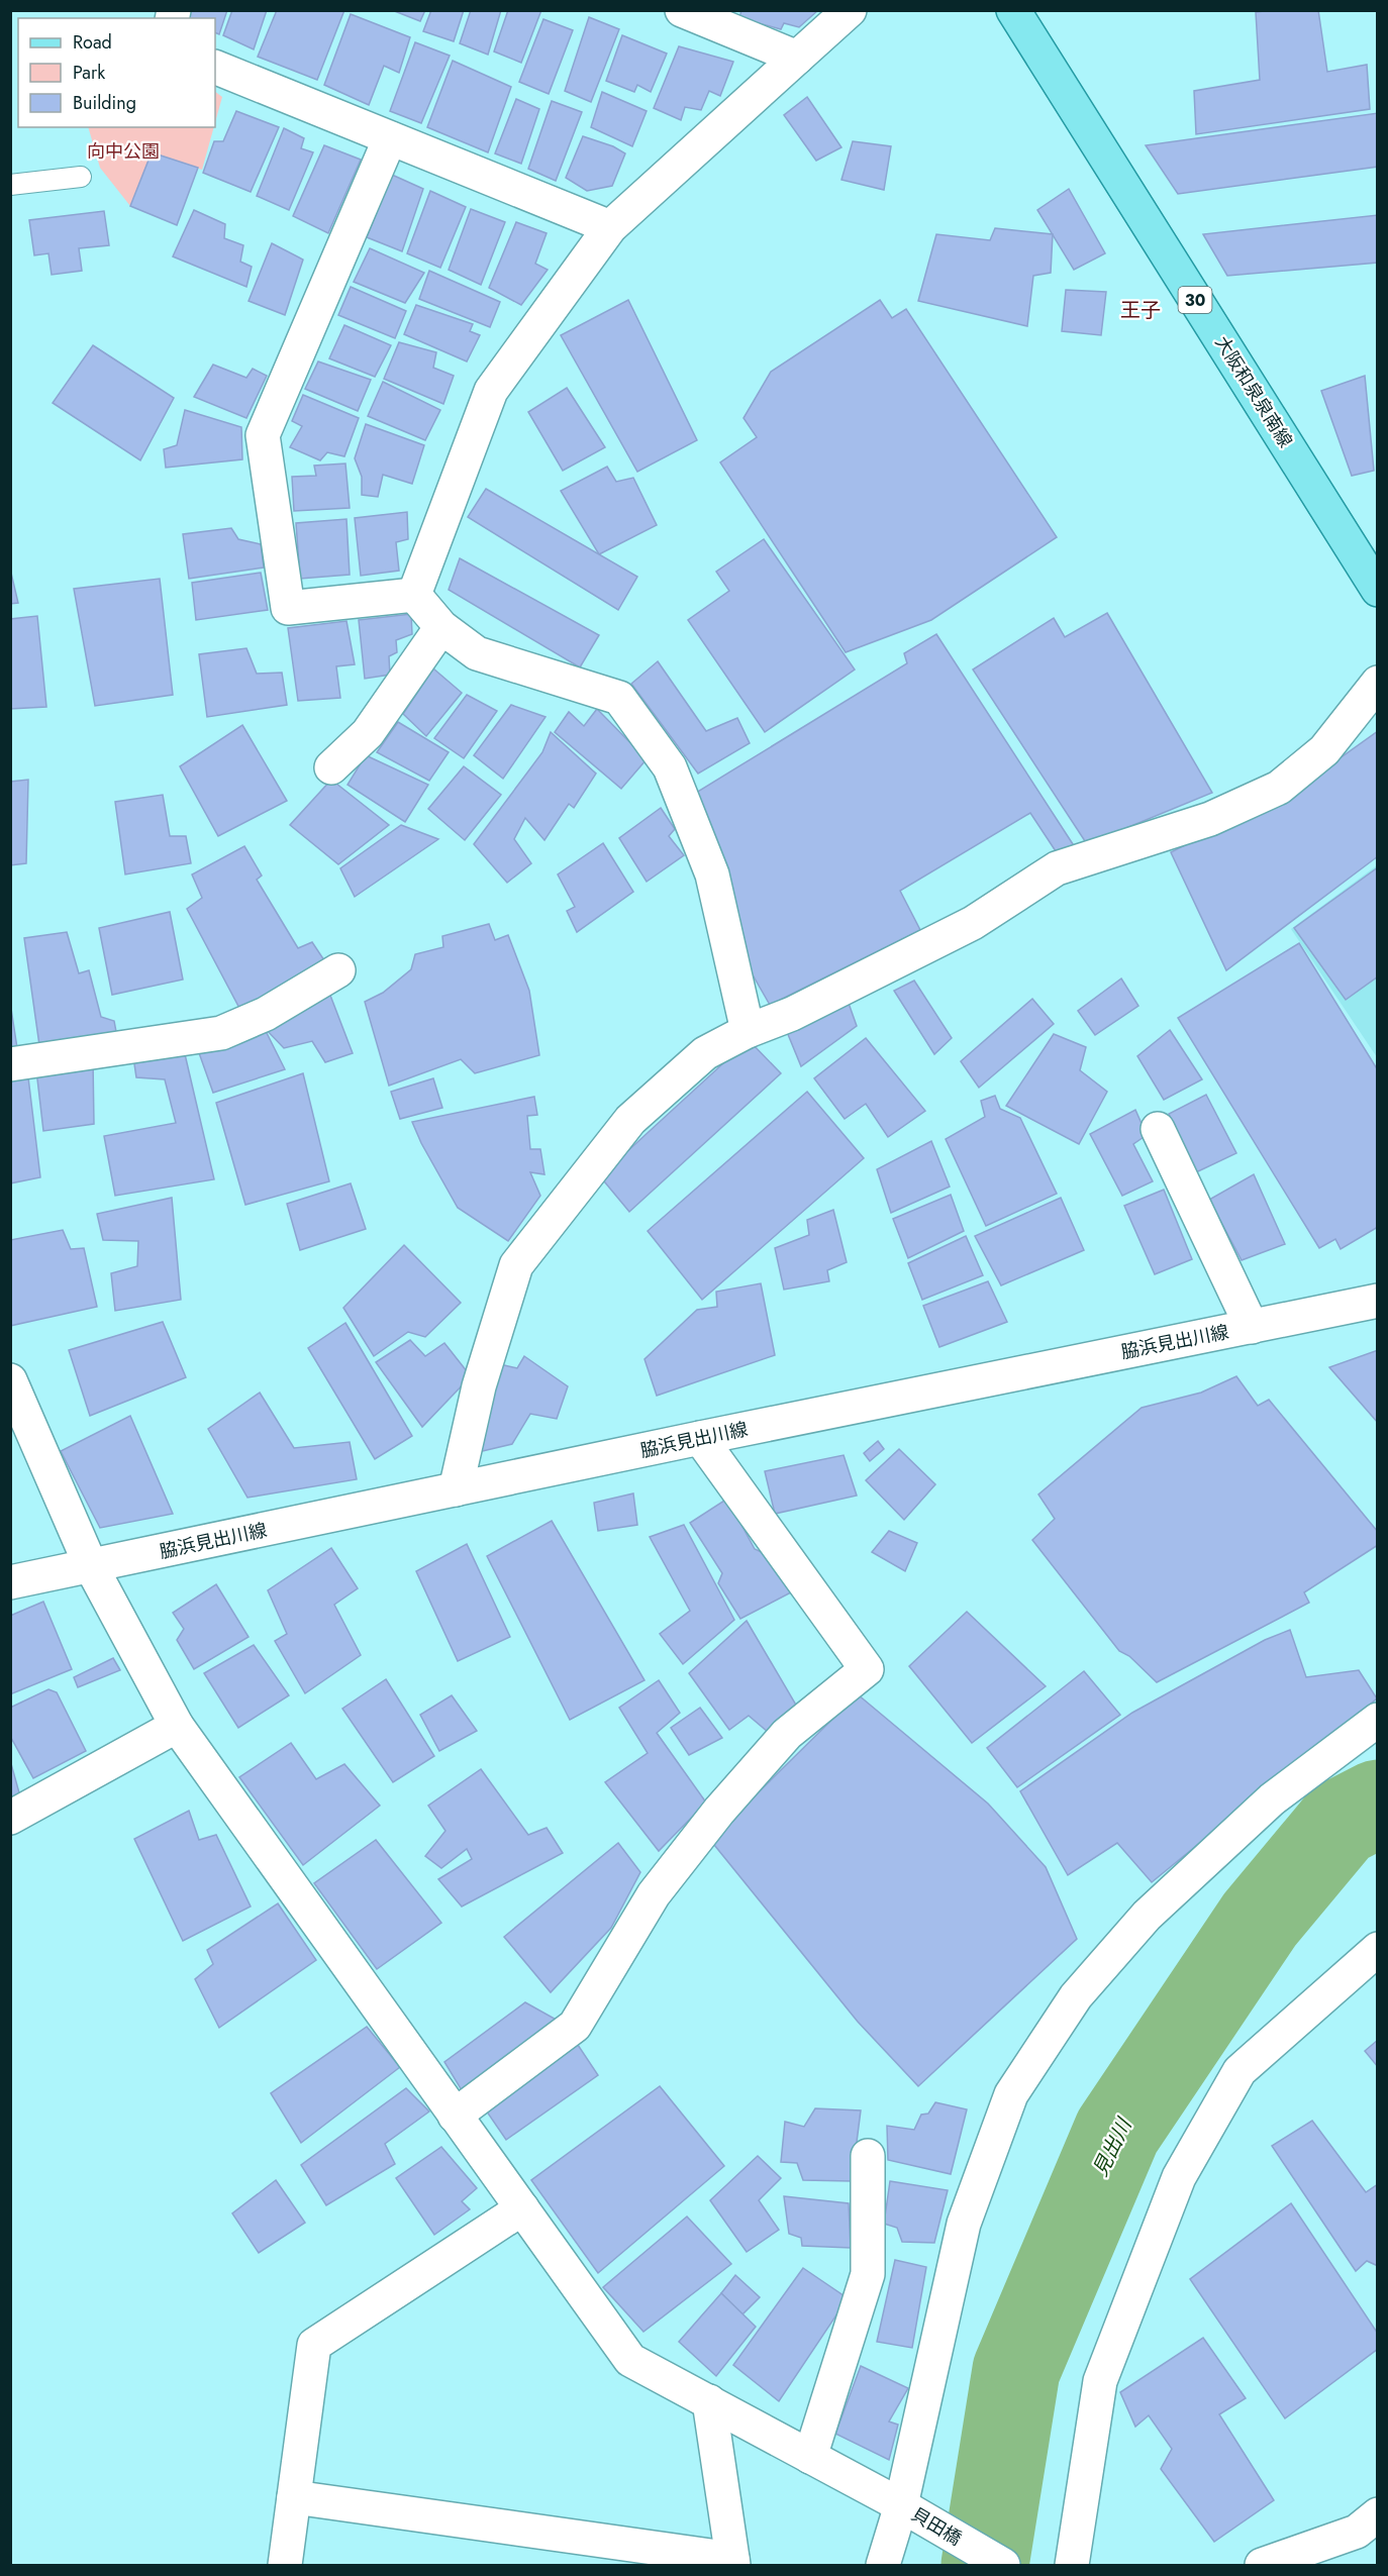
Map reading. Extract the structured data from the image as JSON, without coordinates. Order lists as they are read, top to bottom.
{
  "streets": {
    "main road": ["30", "大阪和泉泉南線"],
    "street": ["脇浜見出川線", "貝田橋"]
  },
  "crossings": [
    ["脇浜見出川線", "貝田橋"]
  ],
  "districts": ["王子"],
  "water": ["見出川"],
  "parks": ["向中公園"],
  "legend": ["Road", "Park", "Building"]
}
